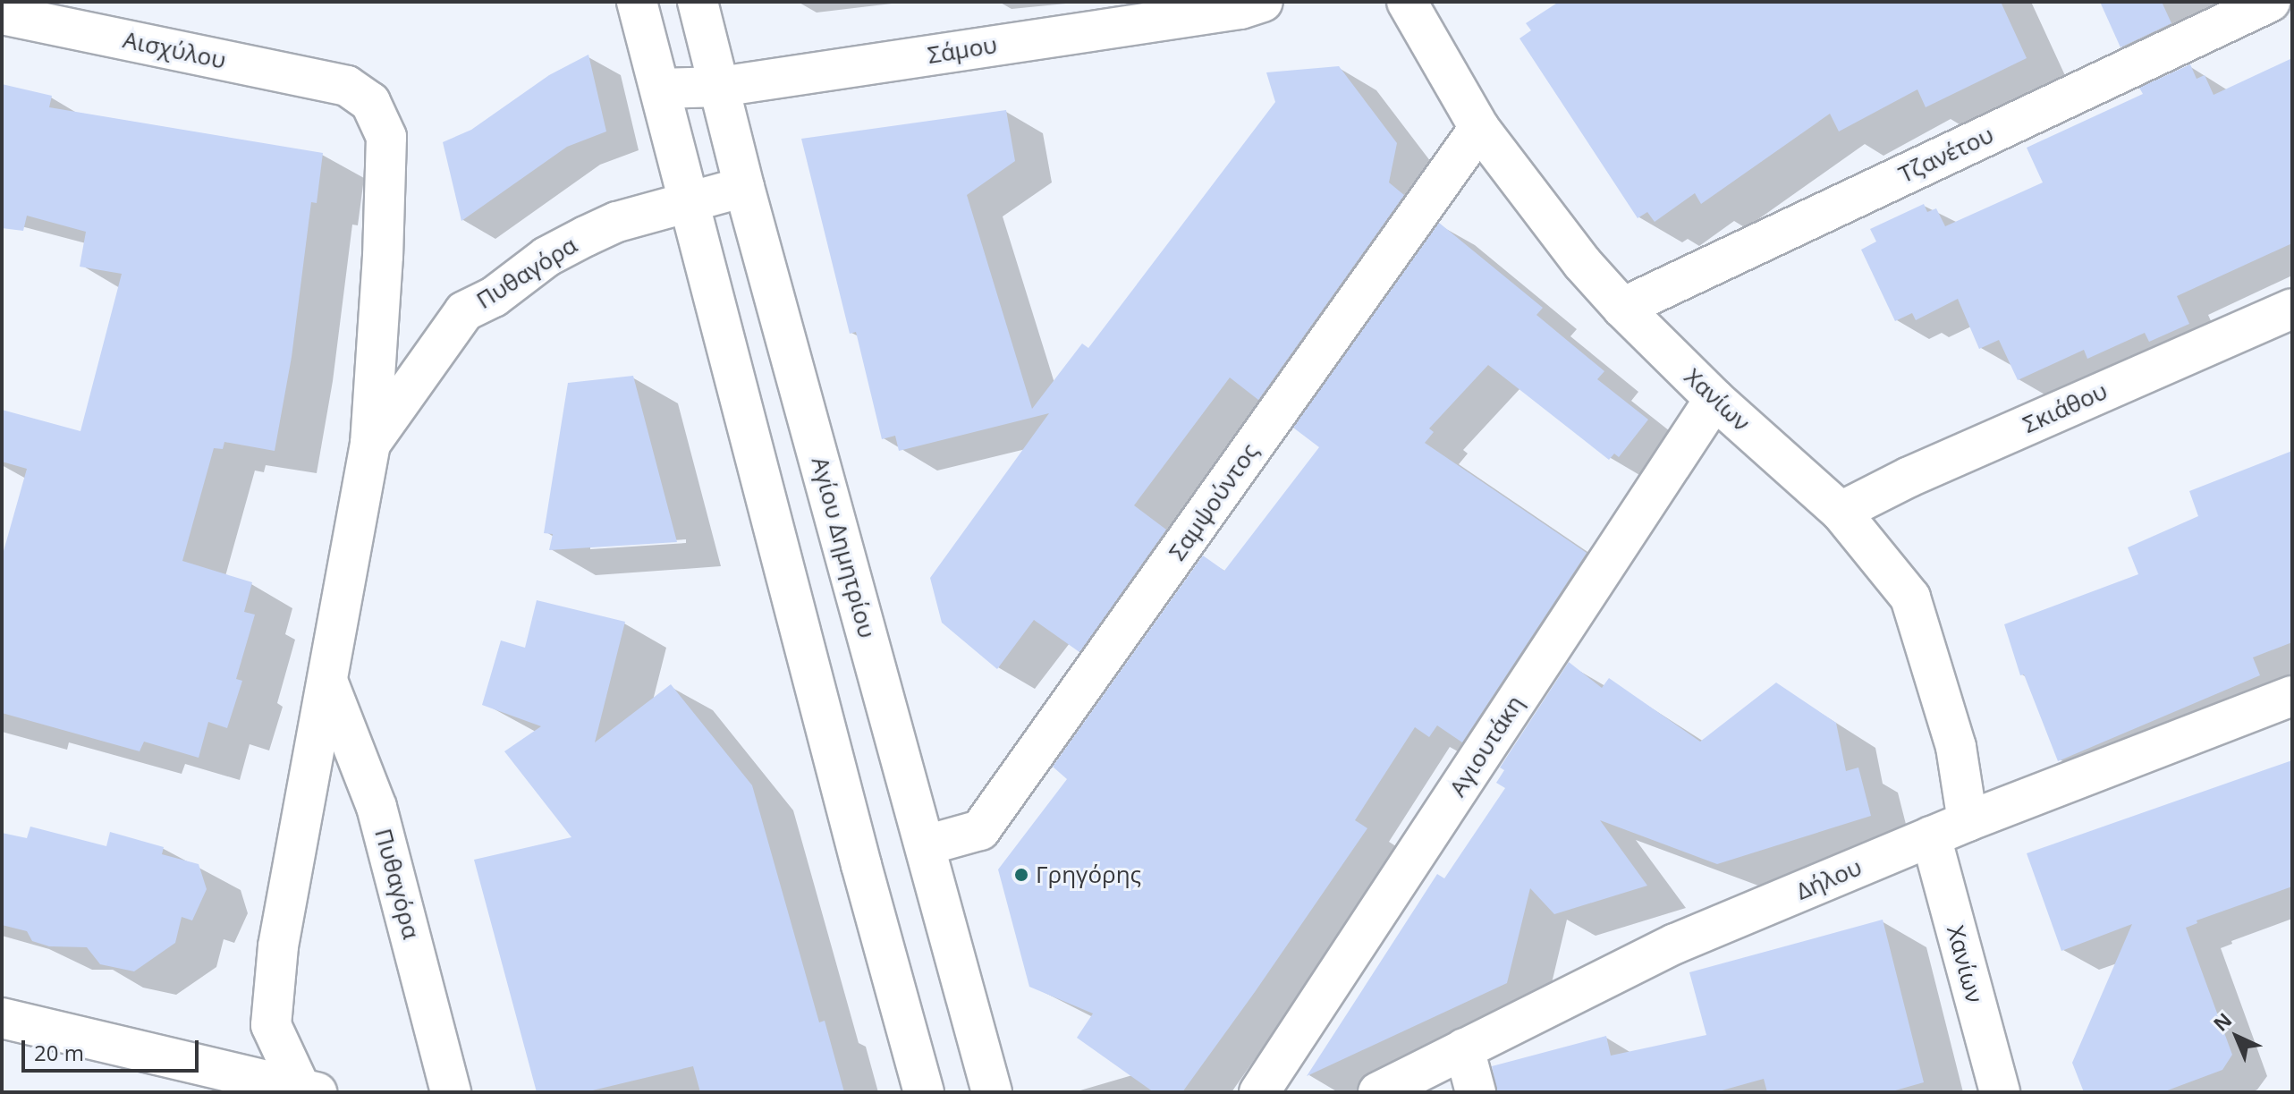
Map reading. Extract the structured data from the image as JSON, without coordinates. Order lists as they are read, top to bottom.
{
  "streets": {
    "street": [
      "Αισχύλου",
      "Σάμου",
      "Τζανέτου",
      "Πυθαγόρα",
      "Χανίων",
      "Σκιάθου",
      "Σαμψούντος",
      "Αγίου Δημητρίου",
      "Αγιουτάκη",
      "Δήλου"
    ]
  },
  "crossings": [
    ["Αισχύλου", "Πυθαγόρα"],
    ["Σάμου", "Αγίου Δημητρίου"],
    ["Τζανέτου", "Χανίων"],
    ["Πυθαγόρα", "Αγίου Δημητρίου"],
    ["Χανίων", "Σκιάθου"],
    ["Χανίων", "Σαμψούντος"],
    ["Χανίων", "Αγιουτάκη"],
    ["Χανίων", "Δήλου"],
    ["Σαμψούντος", "Αγίου Δημητρίου"]
  ],
  "places": ["Γρηγόρης"],
  "scale_bar": "20 m",
  "north": "top left"
}
